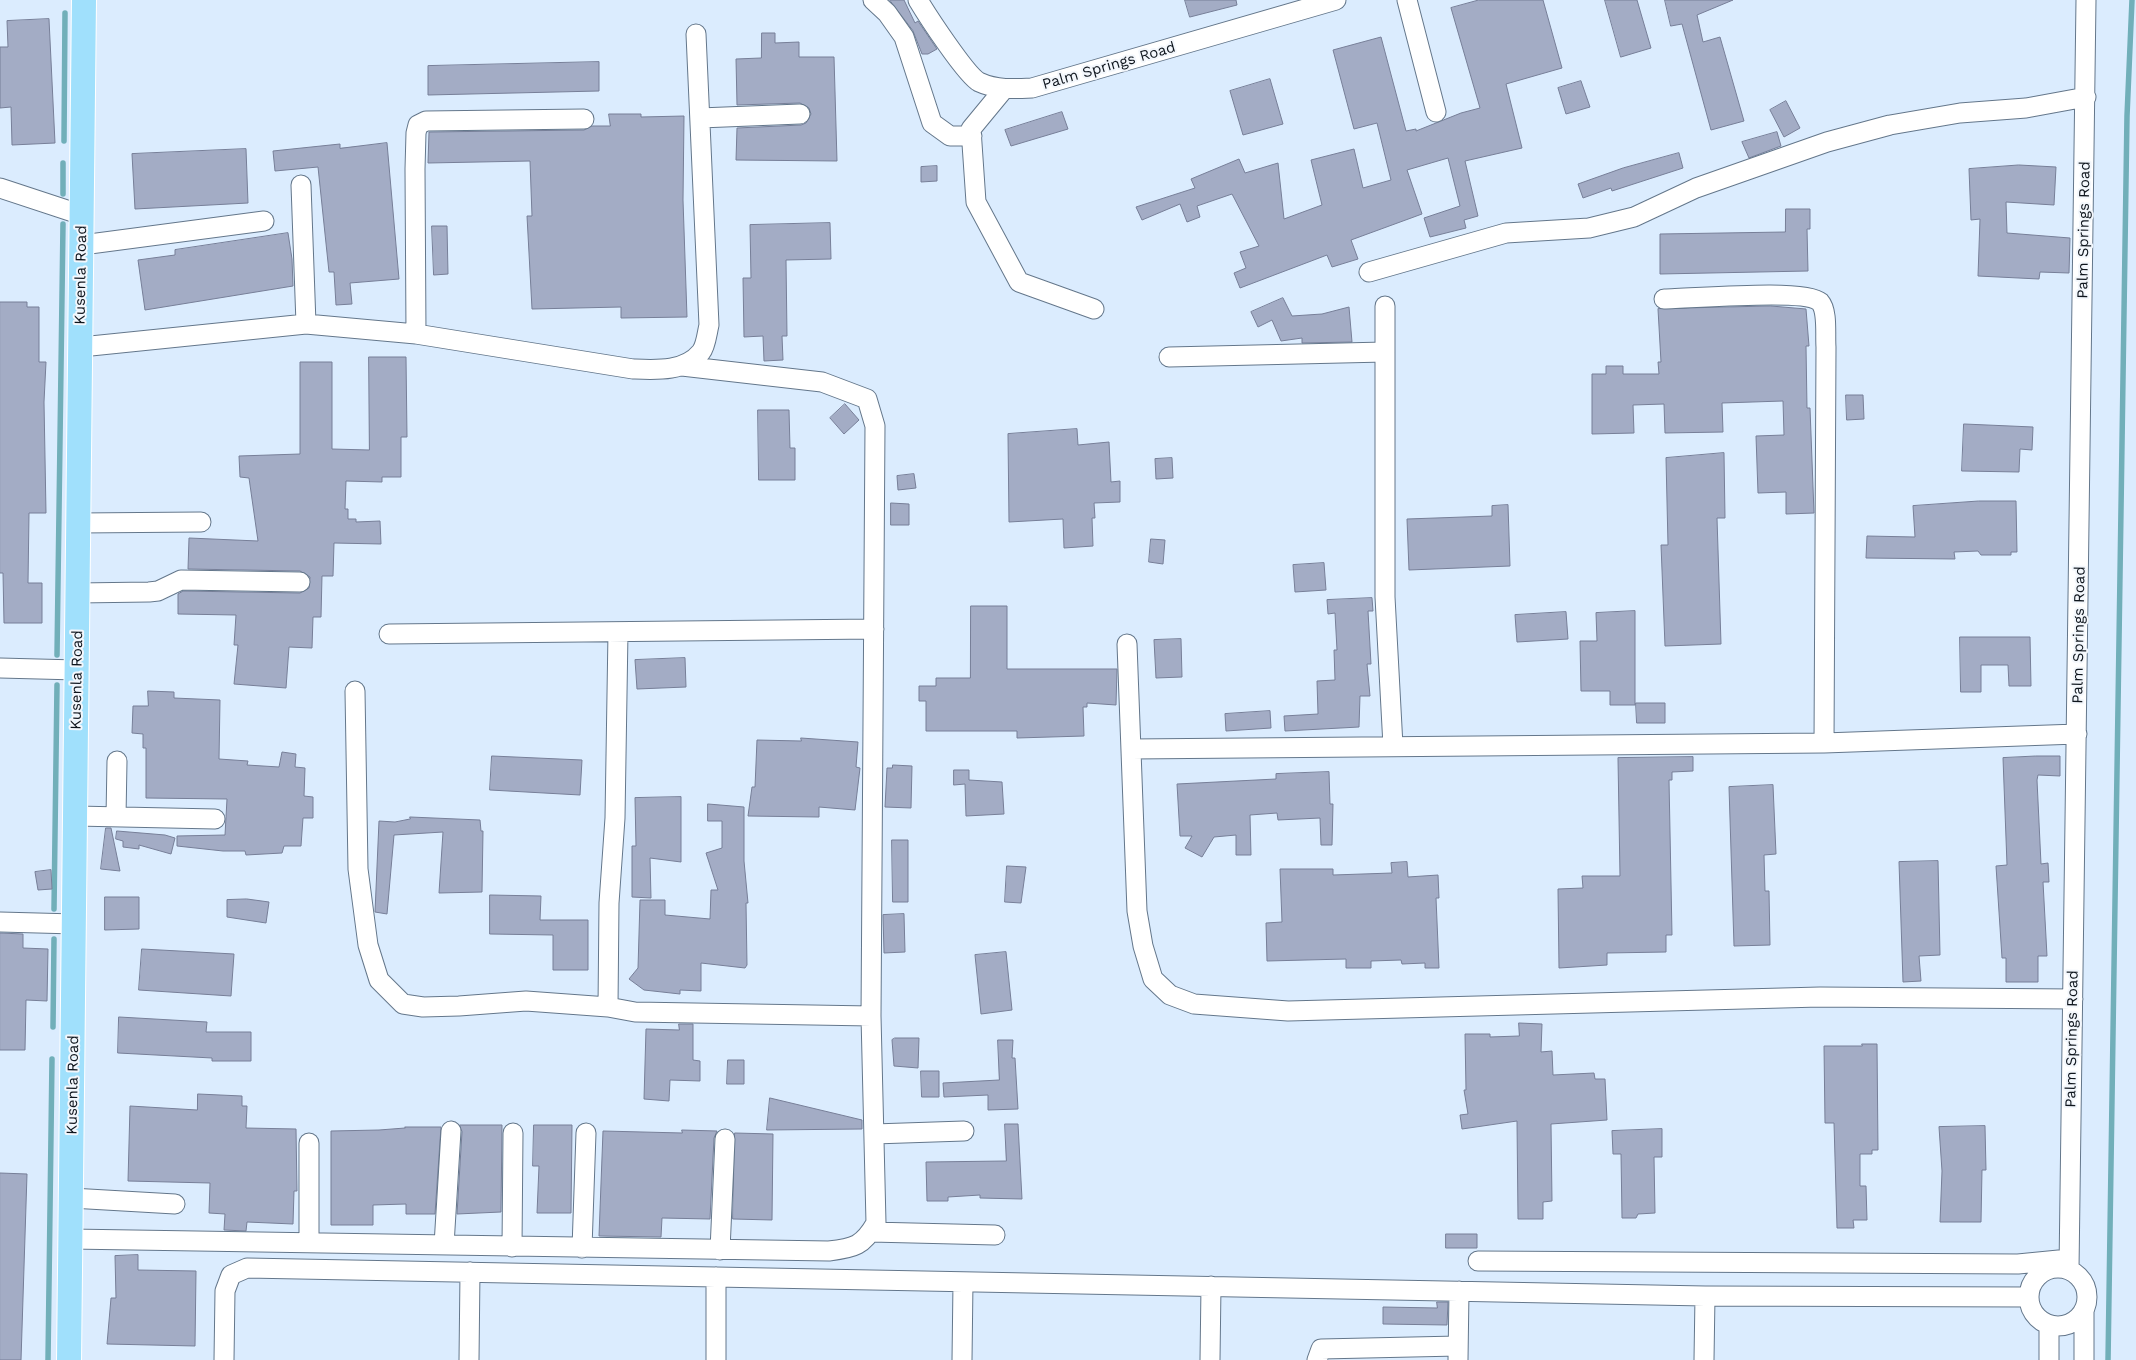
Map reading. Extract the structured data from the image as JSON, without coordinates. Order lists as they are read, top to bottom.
{
  "streets": {
    "main road": ["Kusenla Road"],
    "street": ["Palm Springs Road"]
  }
}
